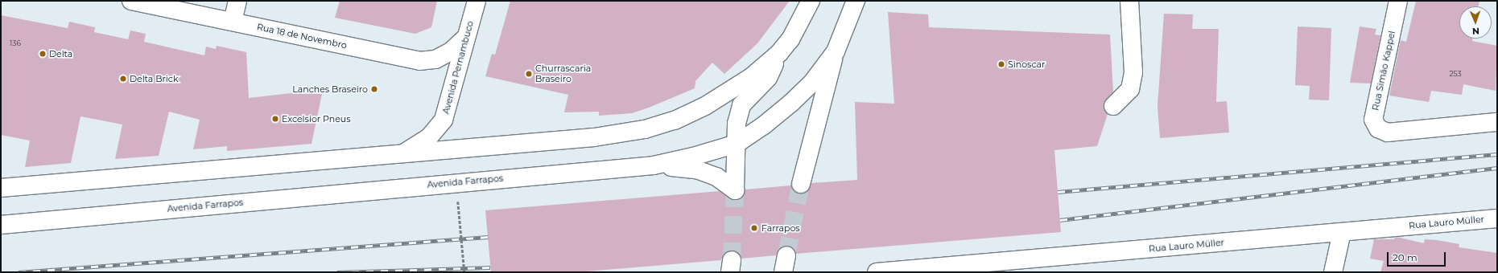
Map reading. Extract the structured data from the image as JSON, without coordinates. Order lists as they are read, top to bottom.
{
  "streets": {
    "main road": [
      "Rua 18 de Novembro",
      "Avenida Pernambuco",
      "Rua Simão Kappel",
      "Avenida Farrapos",
      "Rua Lauro Müller"
    ]
  },
  "crossings": [
    ["Rua 18 de Novembro", "Avenida Pernambuco"]
  ],
  "places": [
    "Delta",
    "Sinoscar",
    "Churrascaria Braseiro",
    "Delta Brick",
    "Lanches Braseiro",
    "Excelsior Pneus",
    "Farrapos"
  ],
  "house_numbers": ["136", "253"],
  "scale_bar": "20 m",
  "north": "bottom"
}
